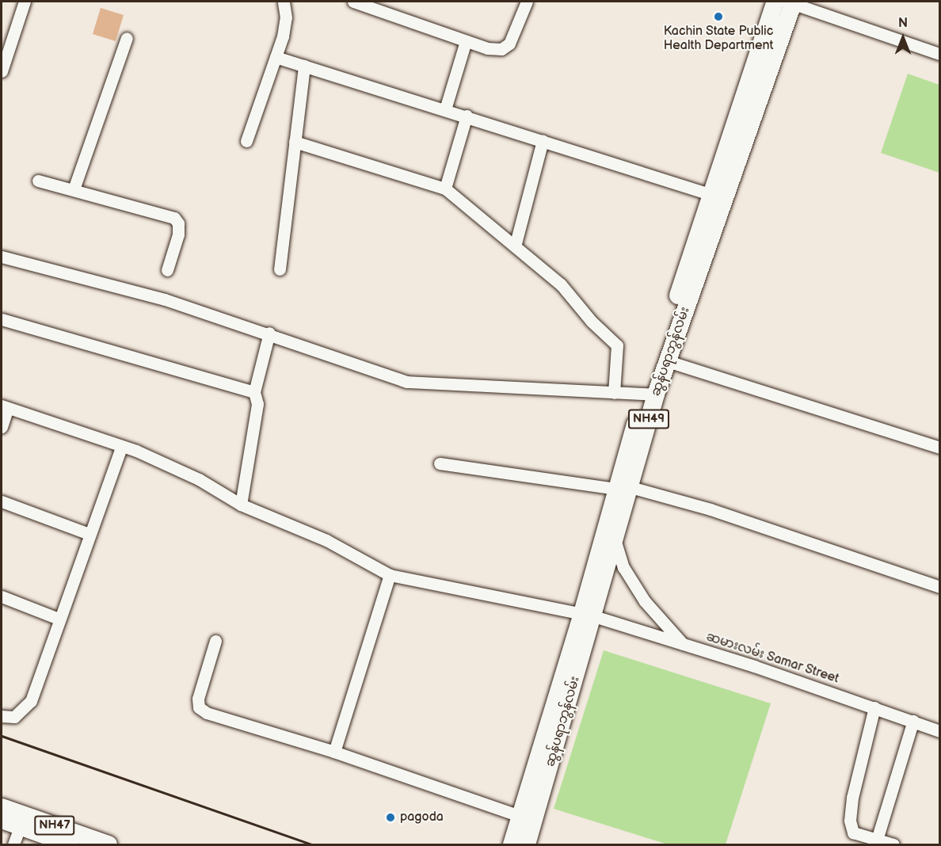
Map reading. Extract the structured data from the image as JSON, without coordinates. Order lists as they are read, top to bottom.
{
  "streets": {
    "highway": ["ဆွန်ပရာဘွန်လမ်း", "NH49", "NH47"],
    "street": ["ဆမားလမ်း Samar Street"]
  },
  "crossings": [
    ["ဆွန်ပရာဘွန်လမ်း", "ဆမားလမ်း Samar Street"]
  ],
  "places": ["Kachin State Public Health Department", "pagoda"],
  "north": "top"
}
